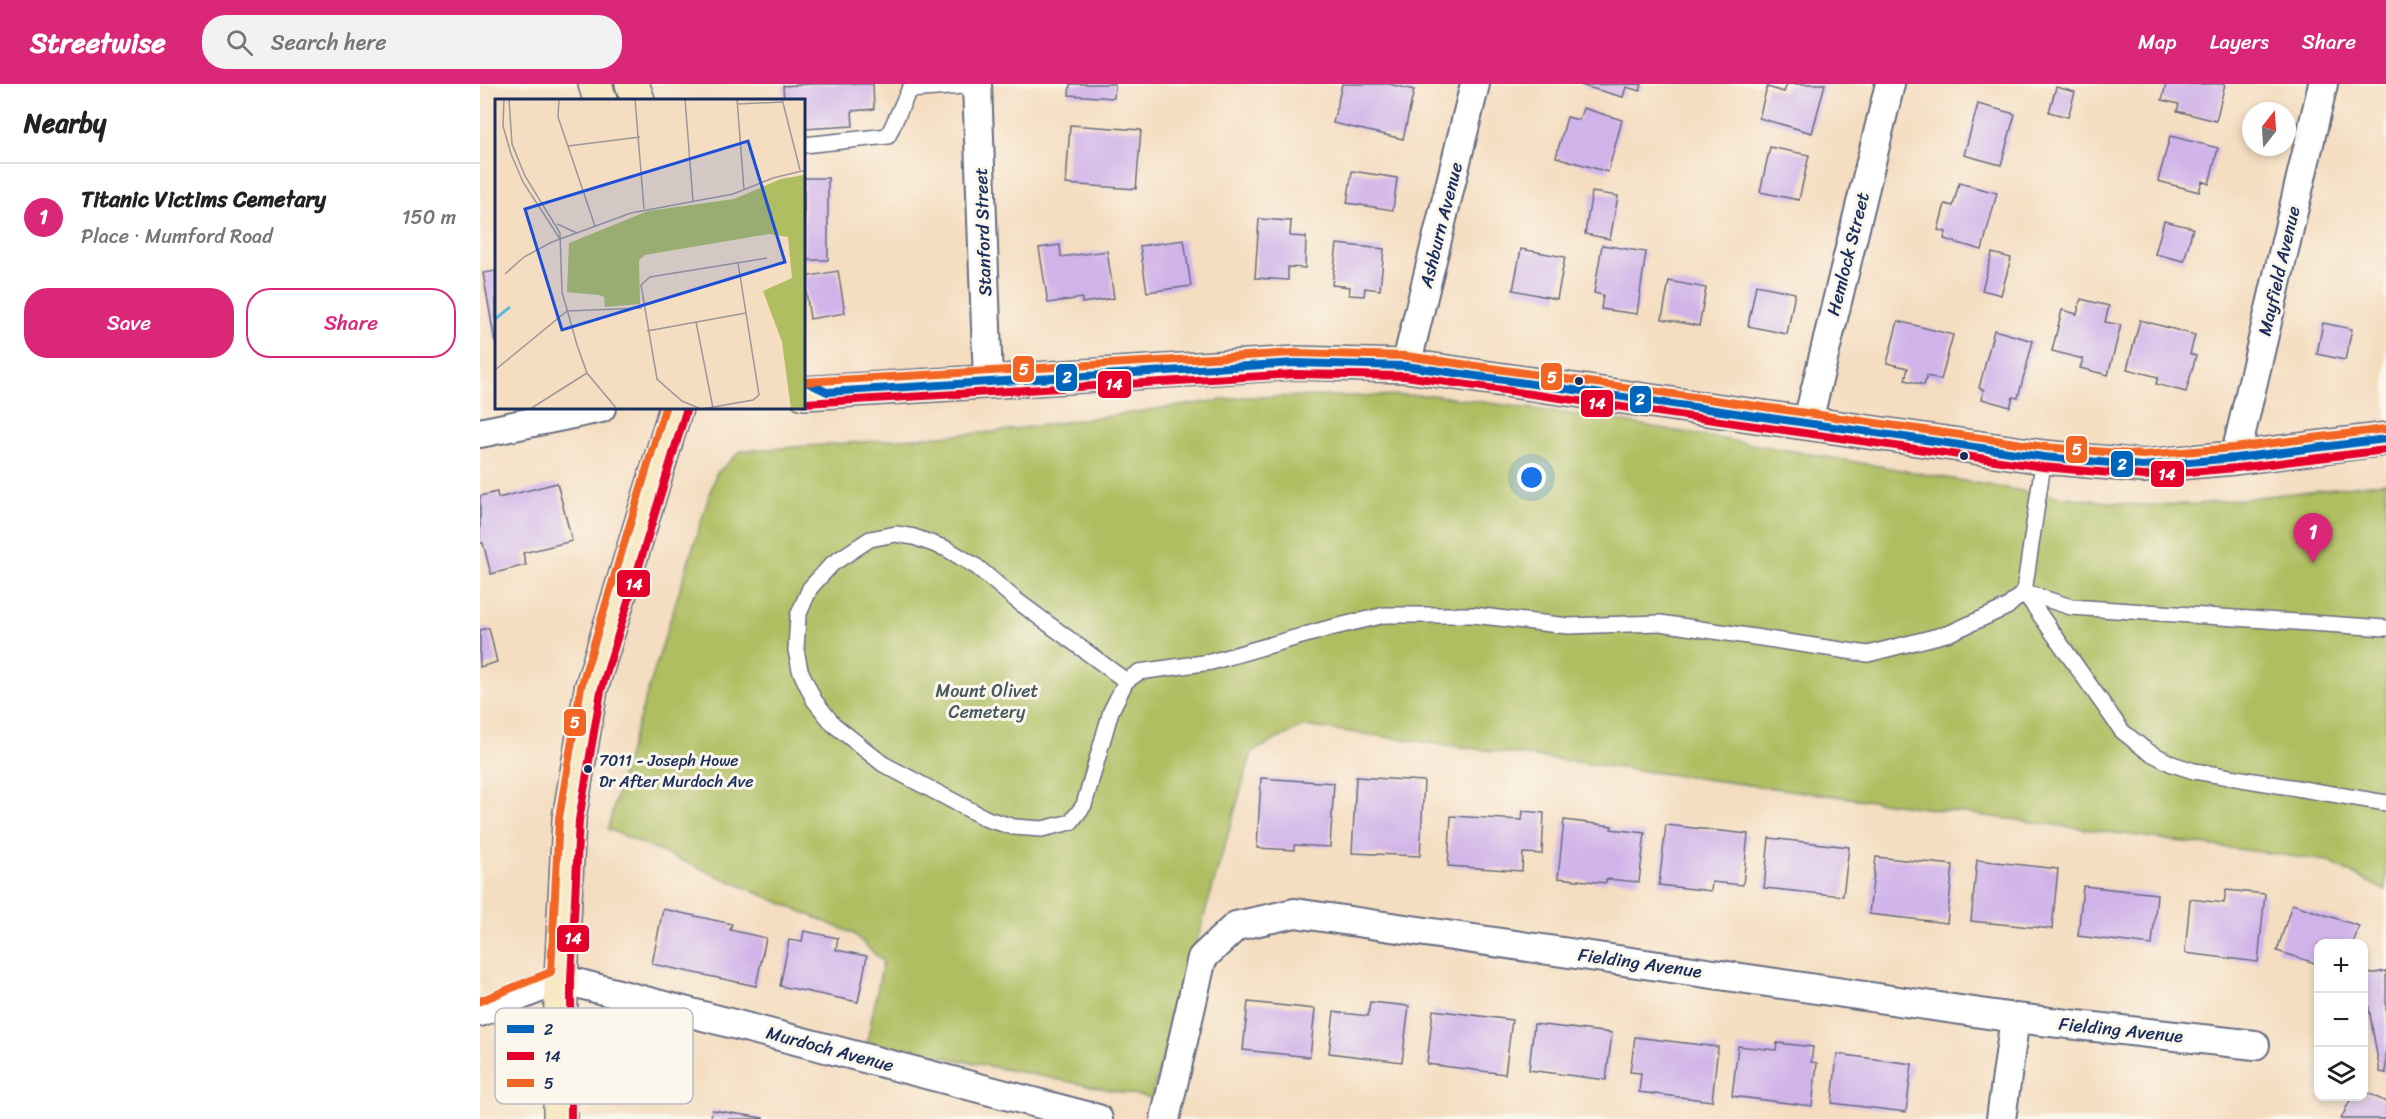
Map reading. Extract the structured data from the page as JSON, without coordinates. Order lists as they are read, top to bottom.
{
  "streets": {
    "street": [
      "Ashburn Avenue",
      "Stanford Street",
      "Hemlock Street",
      "Mayfield Avenue",
      "Fielding Avenue",
      "Murdoch Avenue"
    ]
  },
  "parks": ["Mount Olivet Cemetery"],
  "places": ["7011 - Joseph Howe Dr After Murdoch Ave"],
  "lines": ["transit line 5", "transit line 2", "transit line 14"],
  "legend": ["2", "14", "5"],
  "north": "top",
  "page": {
    "header": "Streetwise",
    "search": "Search here",
    "nav": ["Map", "Layers", "Share"],
    "heading": "Nearby",
    "list": [
      {
        "mark": "1",
        "name": "Titanic Victims Cemetary",
        "note": "Place · Mumford Road",
        "value": "150 m"
      }
    ],
    "buttons": ["Save", "Share"],
    "pins": "1",
    "map_buttons": ["+", "−"]
  }
}
